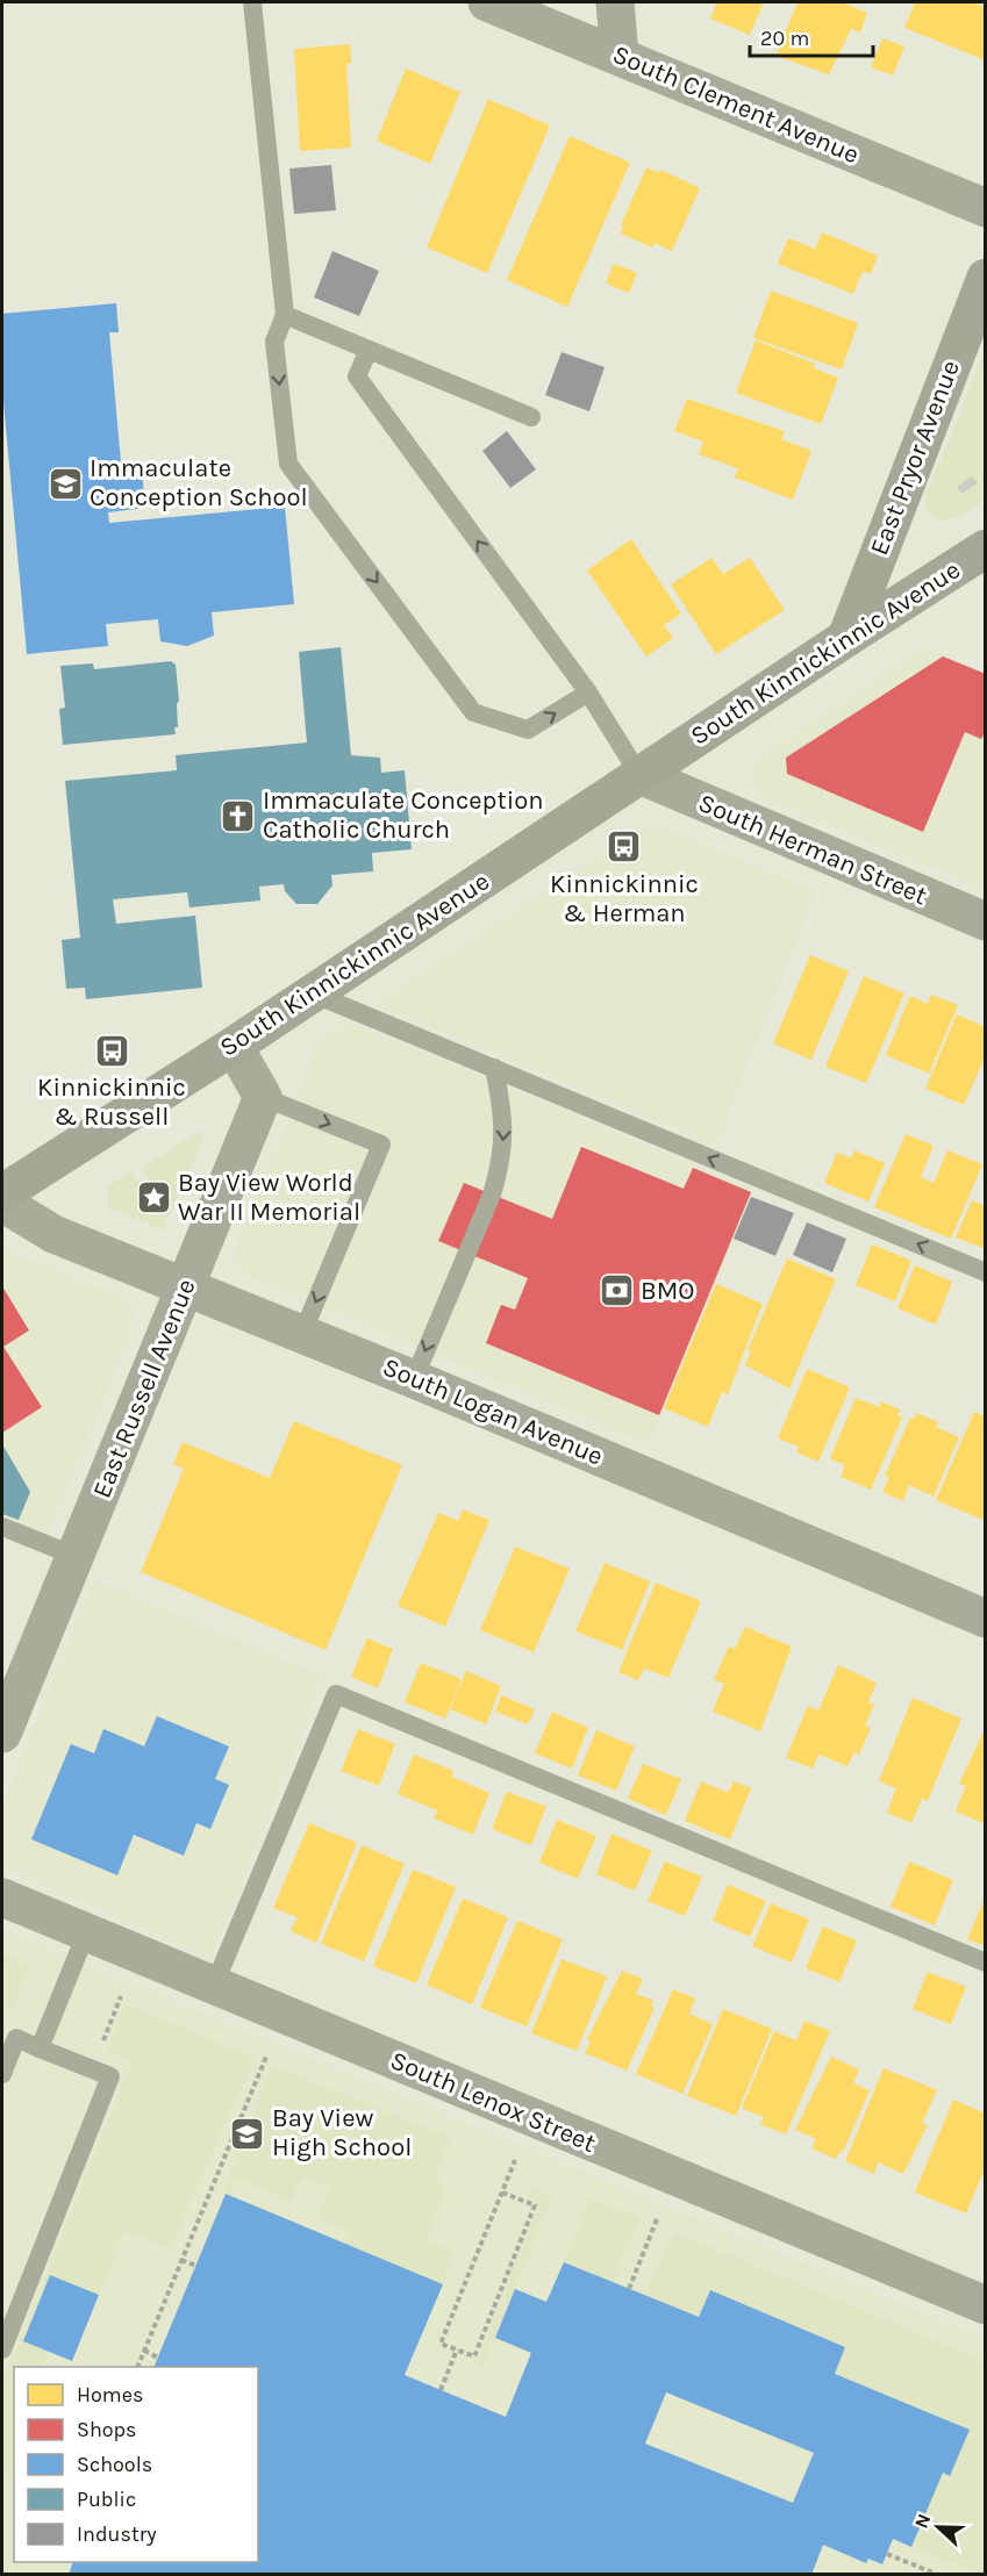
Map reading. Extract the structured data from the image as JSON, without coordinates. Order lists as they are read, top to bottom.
{
  "streets": {
    "main road": ["East Pryor Avenue", "South Kinnickinnic Avenue"],
    "street": [
      "South Clement Avenue",
      "South Herman Street",
      "East Russell Avenue",
      "South Logan Avenue",
      "South Lenox Street"
    ]
  },
  "crossings": [
    ["East Pryor Avenue", "South Kinnickinnic Avenue"],
    ["South Kinnickinnic Avenue", "South Herman Street"],
    ["East Russell Avenue", "South Logan Avenue"]
  ],
  "places": {
    "school or university": ["Immaculate Conception School", "Bay View High School"],
    "church": ["Immaculate Conception Catholic Church"],
    "bus stop": ["Kinnickinnic & Herman", "Kinnickinnic & Russell"],
    "place": ["Bay View World War II Memorial"],
    "bank": ["BMO"]
  },
  "legend": [
    "Homes",
    "Shops",
    "Schools",
    "Public",
    "Industry"
  ],
  "scale_bar": "20 m",
  "north": "left"
}
